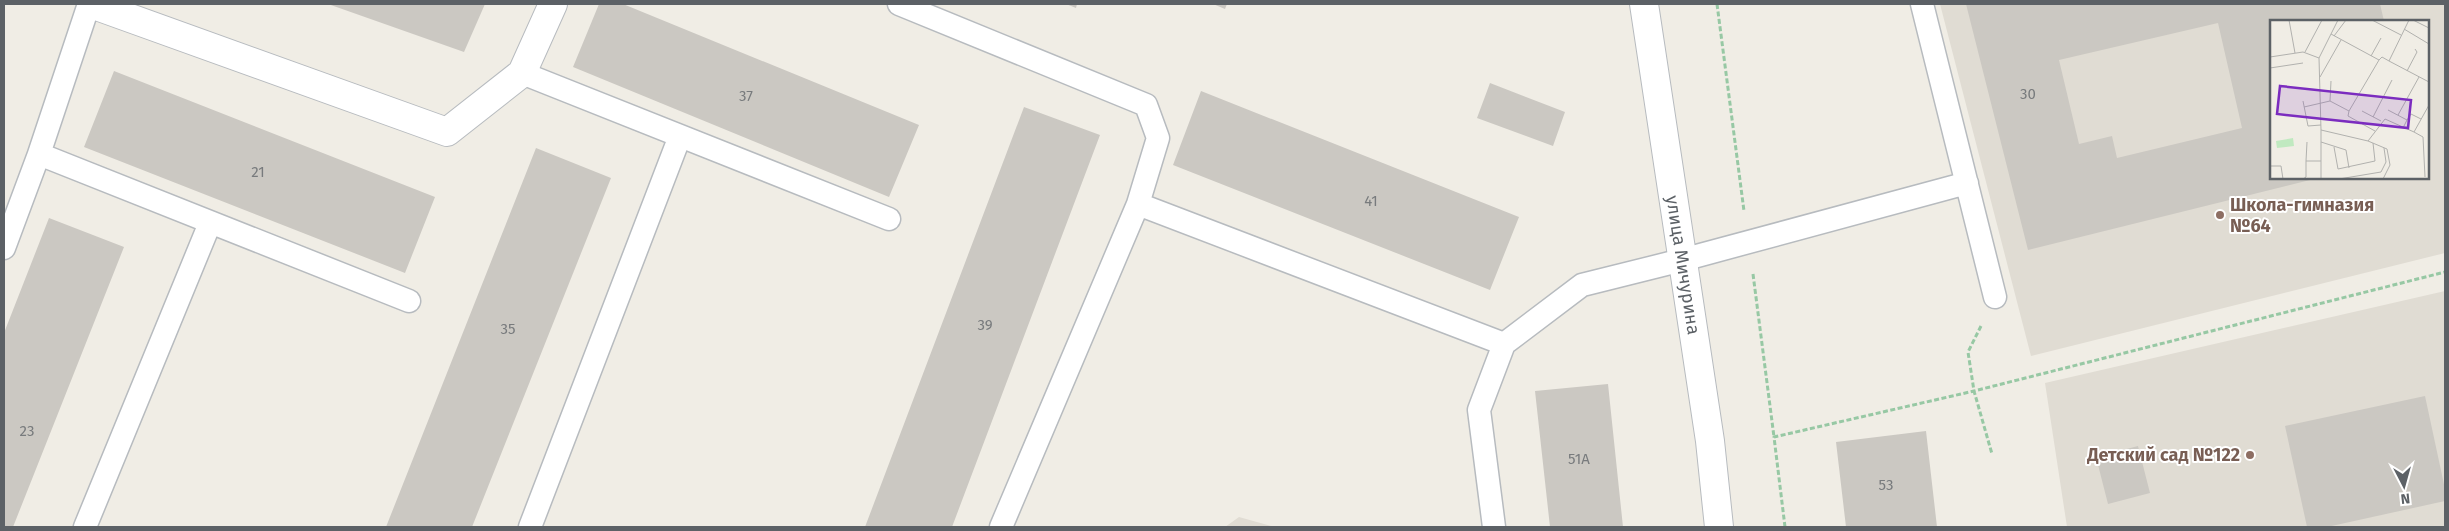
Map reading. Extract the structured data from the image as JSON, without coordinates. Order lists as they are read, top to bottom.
{
  "streets": {
    "street": ["улица Мичурина"]
  },
  "places": ["Школа-гимназия №64", "Детский сад №122"],
  "house_numbers": [
    "30",
    "37",
    "21",
    "41",
    "39",
    "35",
    "23",
    "51А",
    "53"
  ],
  "north": "bottom"
}
